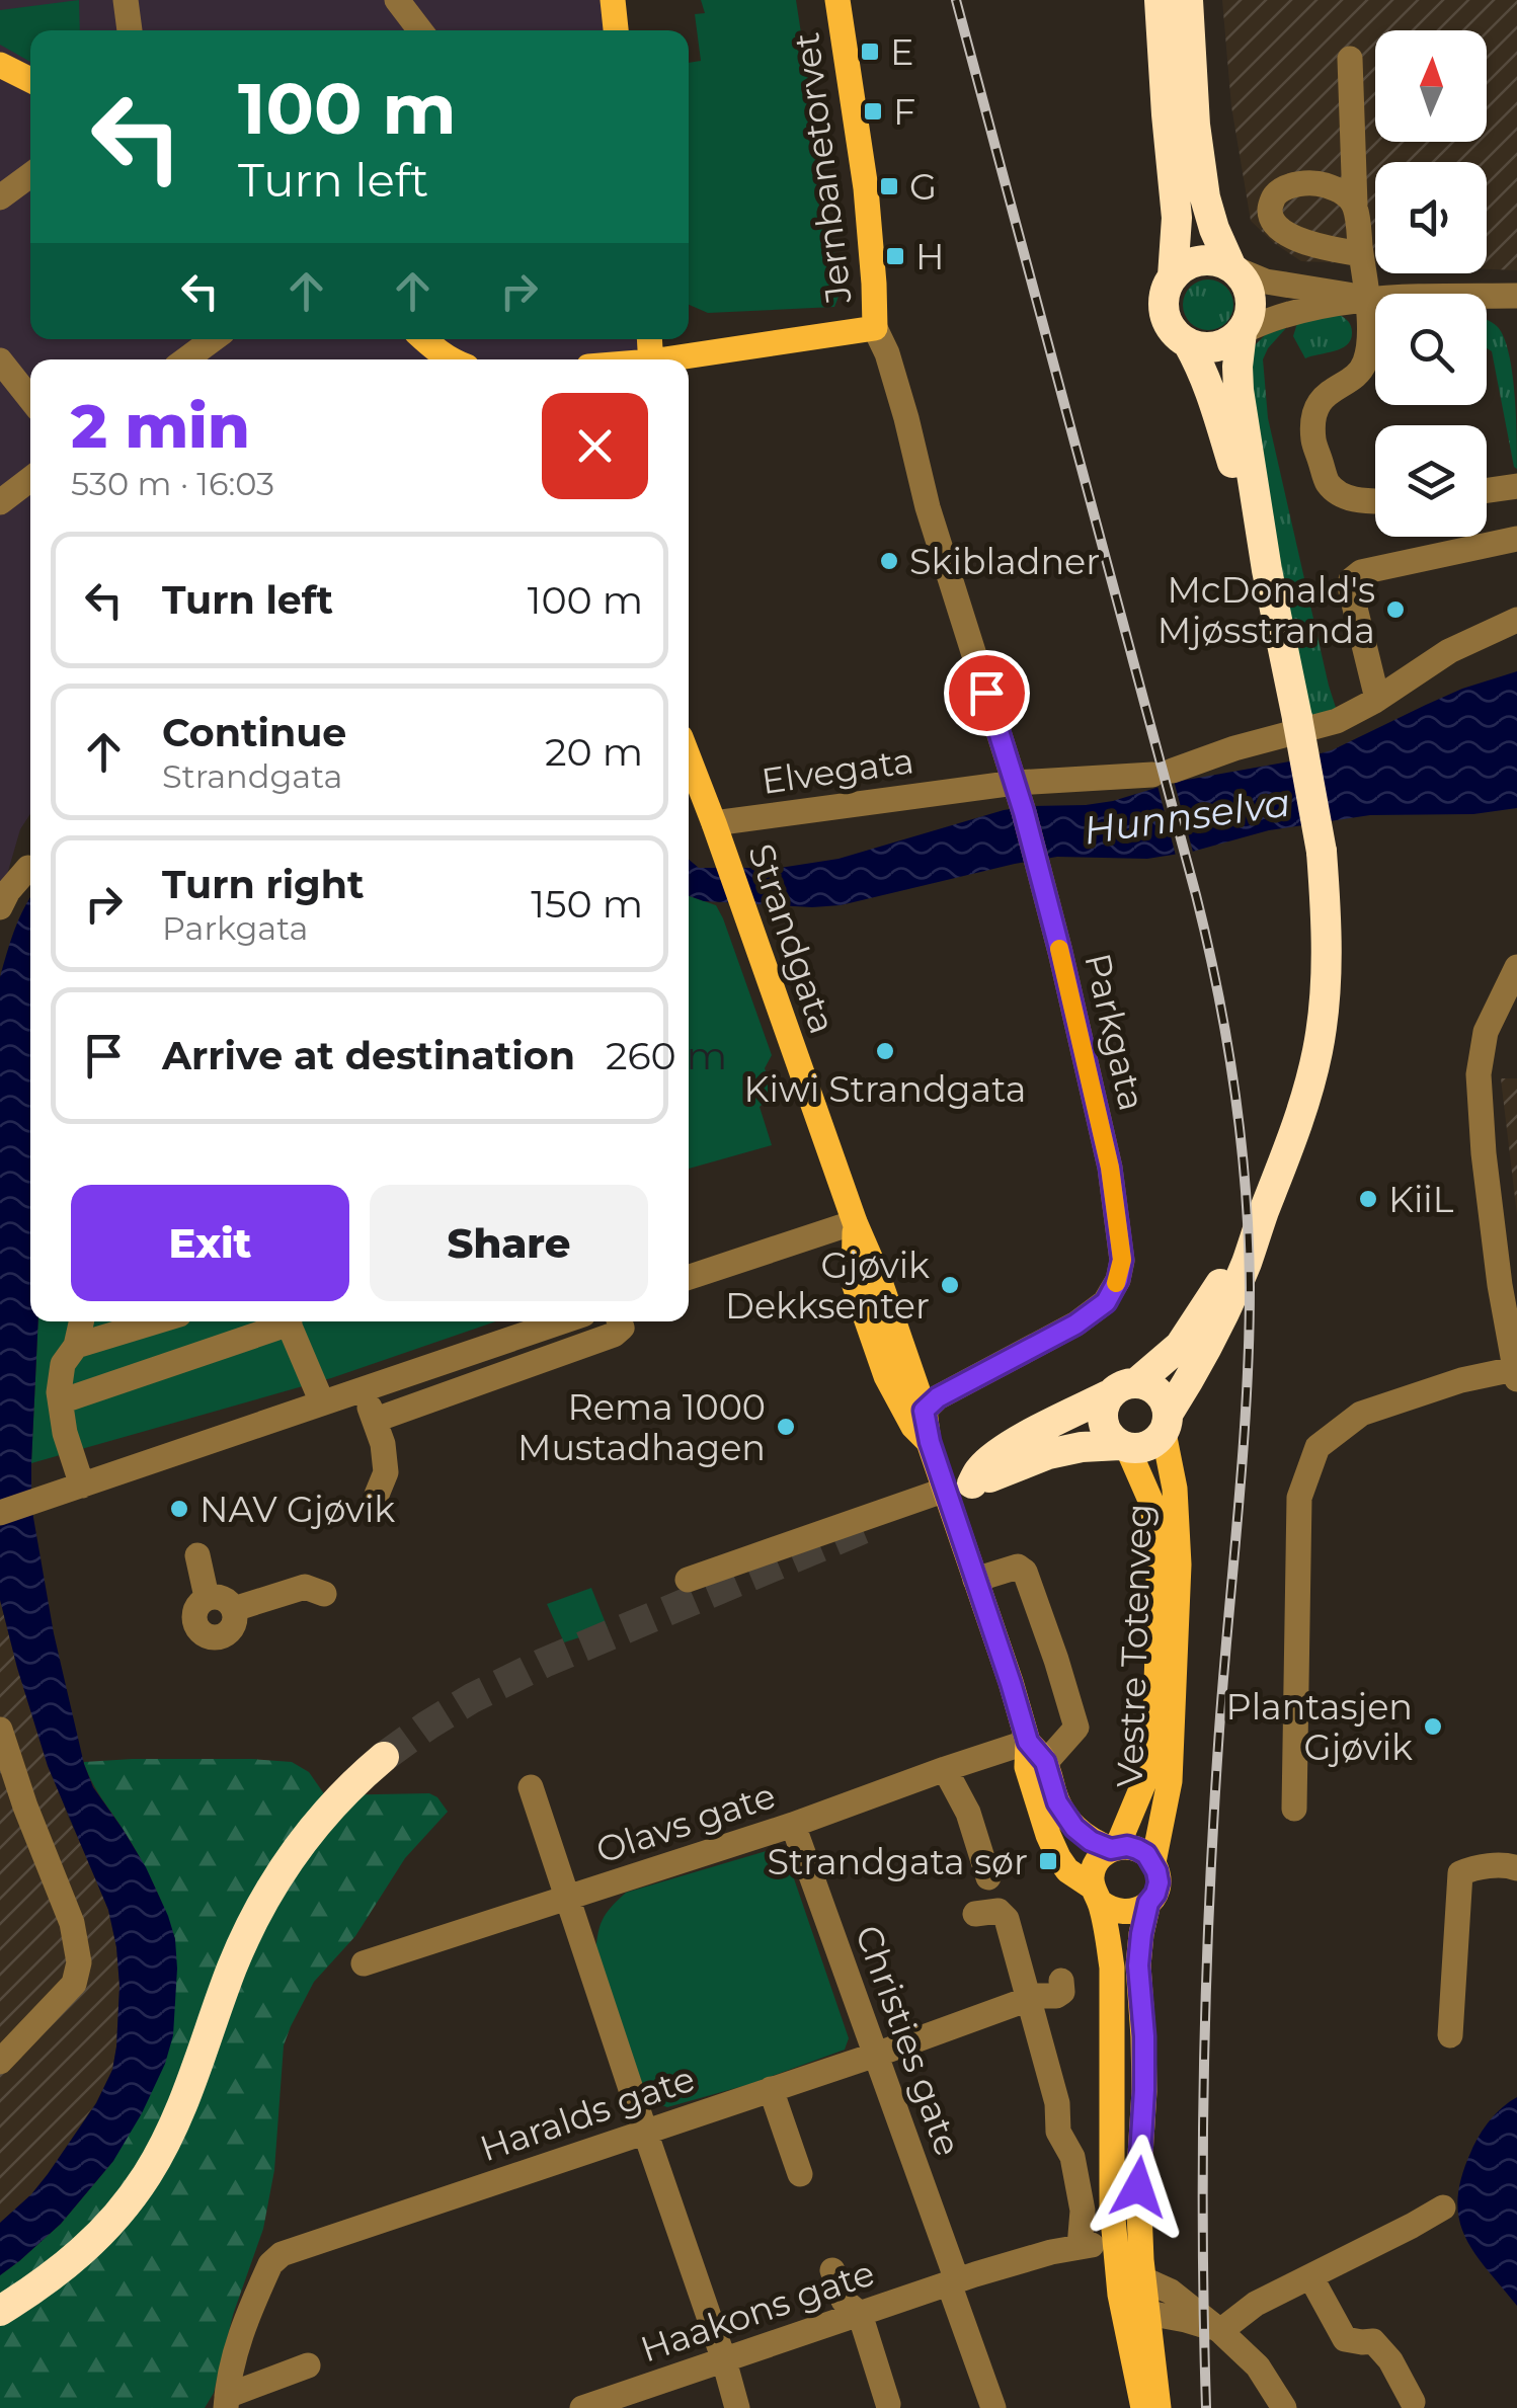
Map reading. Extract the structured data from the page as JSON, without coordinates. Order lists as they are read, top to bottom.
{
  "streets": {
    "main road": ["Jernbanetorvet", "Strandgata", "Vestre Totenveg"],
    "street": [
      "Elvegata",
      "Parkgata",
      "Olavs gate",
      "Christies gate",
      "Haralds gate",
      "Haakons gate"
    ]
  },
  "crossings": [
    ["Jernbanetorvet", "Parkgata"],
    ["Elvegata", "Strandgata"],
    ["Elvegata", "Parkgata"],
    ["Strandgata", "Parkgata"],
    ["Strandgata", "Vestre Totenveg"],
    ["Strandgata", "Olavs gate"],
    ["Olavs gate", "Christies gate"],
    ["Christies gate", "Haralds gate"],
    ["Christies gate", "Haakons gate"],
    ["Haralds gate", "Haakons gate"]
  ],
  "water": ["Hunnselva"],
  "places": {
    "transit": [
      "E",
      "F",
      "G",
      "H",
      "Strandgata sør"
    ],
    "other": [
      "Skibladner",
      "McDonald's Mjøsstranda",
      "Kiwi Strandgata",
      "KiiL",
      "Gjøvik Dekksenter",
      "Rema 1000 Mustadhagen",
      "NAV Gjøvik",
      "Plantasjen Gjøvik"
    ]
  },
  "north": "top",
  "page": {
    "turn": ["100 m", "Turn left"],
    "heading": ["2 min", "530 m · 16:03"],
    "list": [
      {
        "name": "Turn left",
        "value": "100 m"
      },
      {
        "name": "Continue",
        "note": "Strandgata",
        "value": "20 m"
      },
      {
        "name": "Turn right",
        "note": "Parkgata",
        "value": "150 m"
      },
      {
        "name": "Arrive at destination",
        "value": "260 m"
      }
    ],
    "buttons": ["Exit", "Share"]
  }
}
